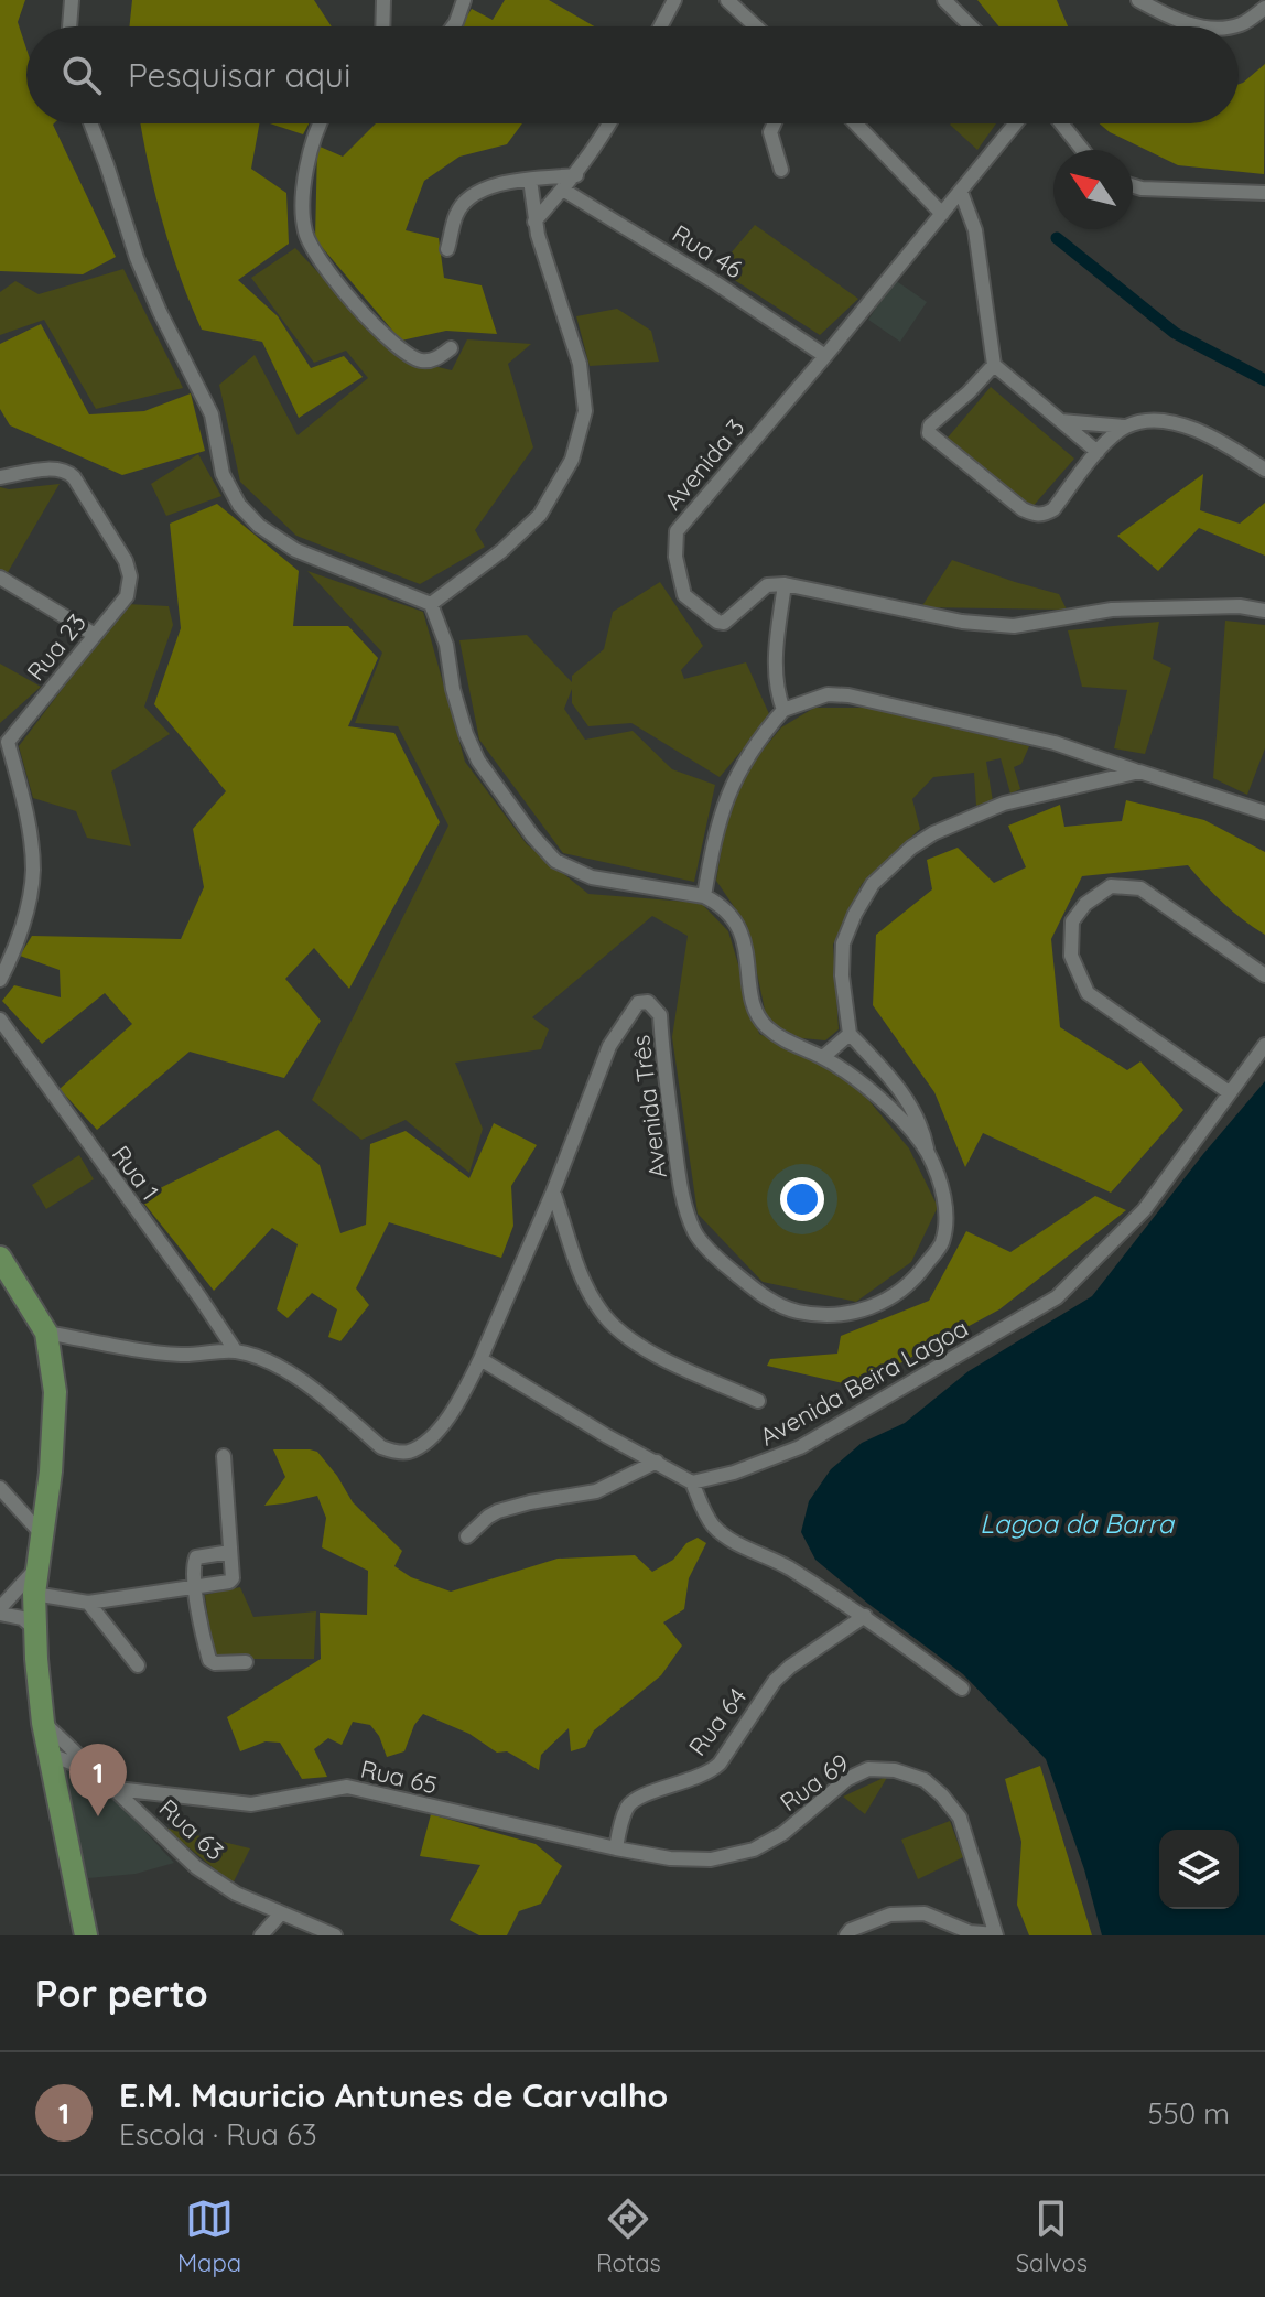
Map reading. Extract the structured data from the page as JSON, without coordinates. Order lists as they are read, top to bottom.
{
  "streets": {
    "street": [
      "Rua 46",
      "Avenida 3",
      "Rua 23",
      "Avenida Três",
      "Rua 1",
      "Avenida Beira Lagoa",
      "Rua 64",
      "Rua 65",
      "Rua 69",
      "Rua 63"
    ]
  },
  "crossings": [
    ["Rua 46", "Avenida 3"],
    ["Rua 64", "Rua 65"],
    ["Rua 64", "Rua 69"],
    ["Rua 65", "Rua 69"],
    ["Rua 65", "Rua 63"]
  ],
  "water": ["Lagoa da Barra"],
  "north": "top left",
  "page": {
    "search": "Pesquisar aqui",
    "pins": "1",
    "heading": "Por perto",
    "list": [
      {
        "mark": "1",
        "name": "E.M. Mauricio Antunes de Carvalho",
        "note": "Escola · Rua 63",
        "value": "550 m"
      }
    ],
    "nav": ["Mapa", "Rotas", "Salvos"]
  }
}
